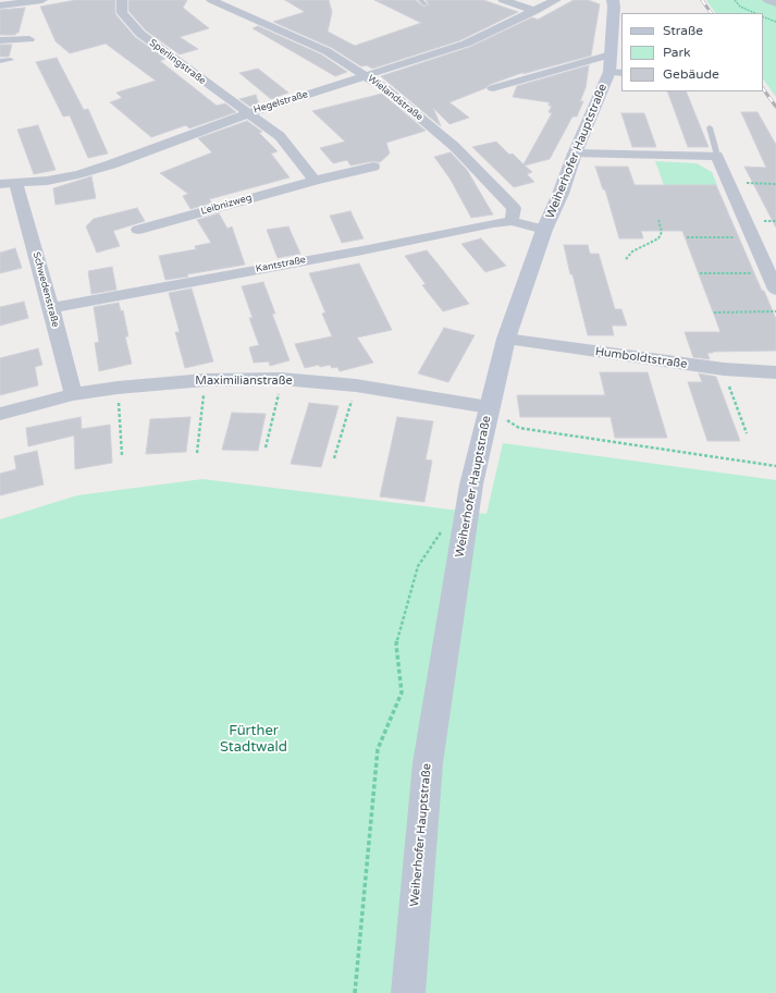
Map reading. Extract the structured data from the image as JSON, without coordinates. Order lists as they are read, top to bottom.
{
  "streets": {
    "street": [
      "Sperlingstraße",
      "Wielandstraße",
      "Hegelstraße",
      "Weiherhofer Hauptstraße",
      "Leibnizweg",
      "Kantstraße",
      "Schwedenstraße",
      "Humboldtstraße",
      "Maximilianstraße"
    ]
  },
  "crossings": [
    ["Sperlingstraße", "Hegelstraße"],
    ["Wielandstraße", "Hegelstraße"],
    ["Wielandstraße", "Kantstraße"],
    ["Hegelstraße", "Schwedenstraße"],
    ["Weiherhofer Hauptstraße", "Humboldtstraße"],
    ["Weiherhofer Hauptstraße", "Maximilianstraße"],
    ["Kantstraße", "Schwedenstraße"],
    ["Schwedenstraße", "Maximilianstraße"]
  ],
  "parks": ["Fürther Stadtwald"],
  "legend": ["Straße", "Park", "Gebäude"]
}
